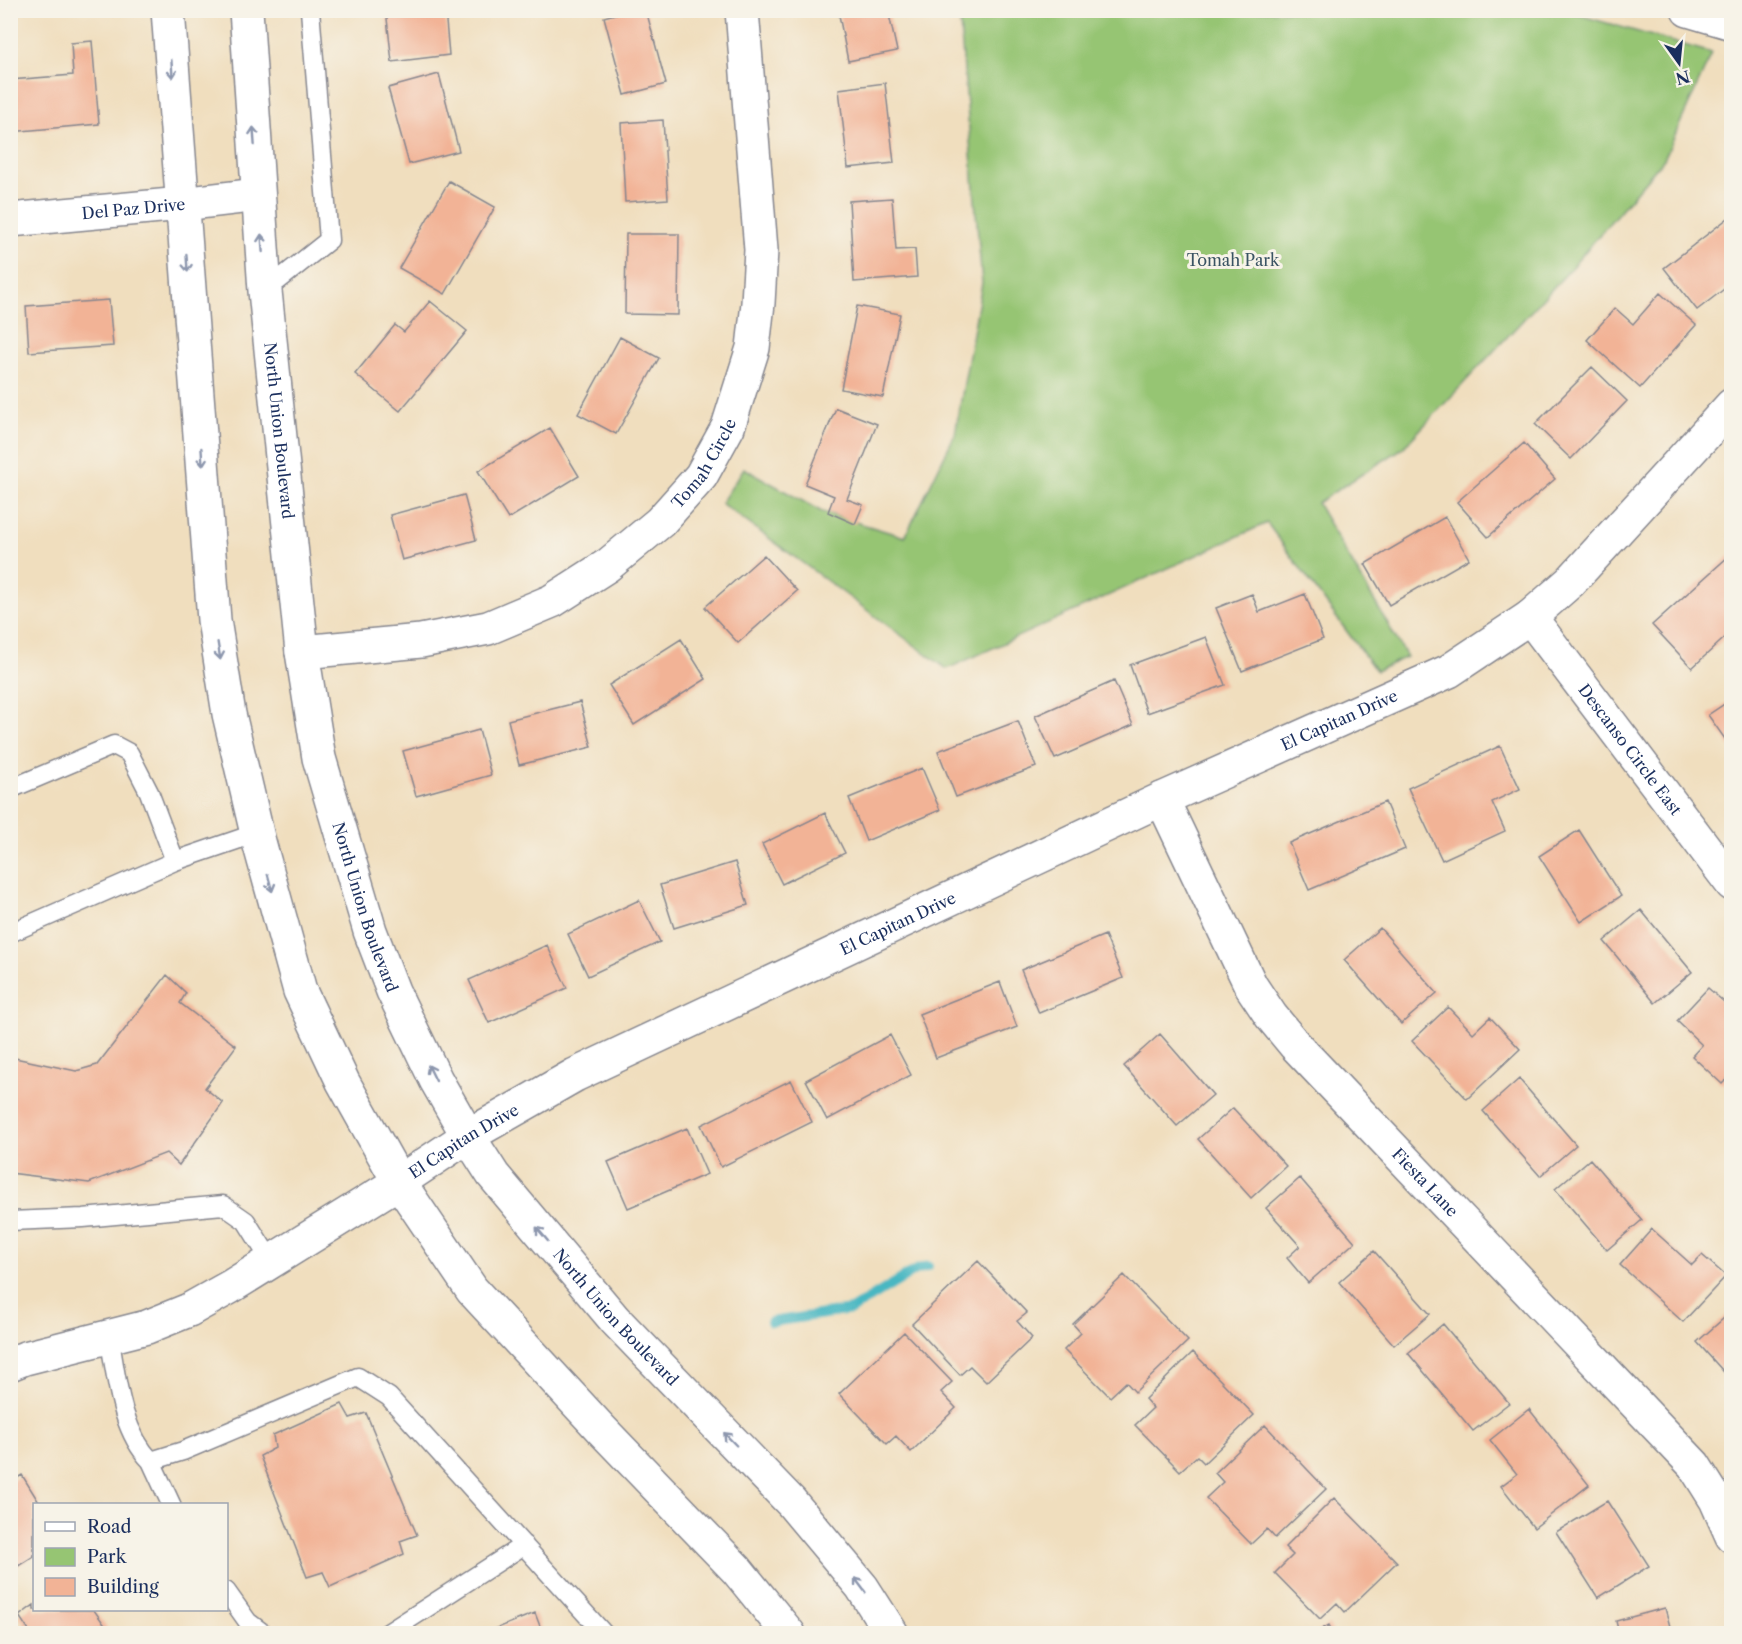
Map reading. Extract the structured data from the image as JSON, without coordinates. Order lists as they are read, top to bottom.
{
  "streets": {
    "street": [
      "Del Paz Drive",
      "North Union Boulevard",
      "Tomah Circle",
      "El Capitan Drive",
      "Descanso Circle East",
      "Fiesta Lane"
    ]
  },
  "crossings": [
    ["Del Paz Drive", "North Union Boulevard"],
    ["North Union Boulevard", "Tomah Circle"],
    ["North Union Boulevard", "El Capitan Drive"],
    ["El Capitan Drive", "Descanso Circle East"],
    ["El Capitan Drive", "Fiesta Lane"]
  ],
  "parks": ["Tomah Park"],
  "legend": ["Road", "Park", "Building"],
  "north": "bottom"
}
